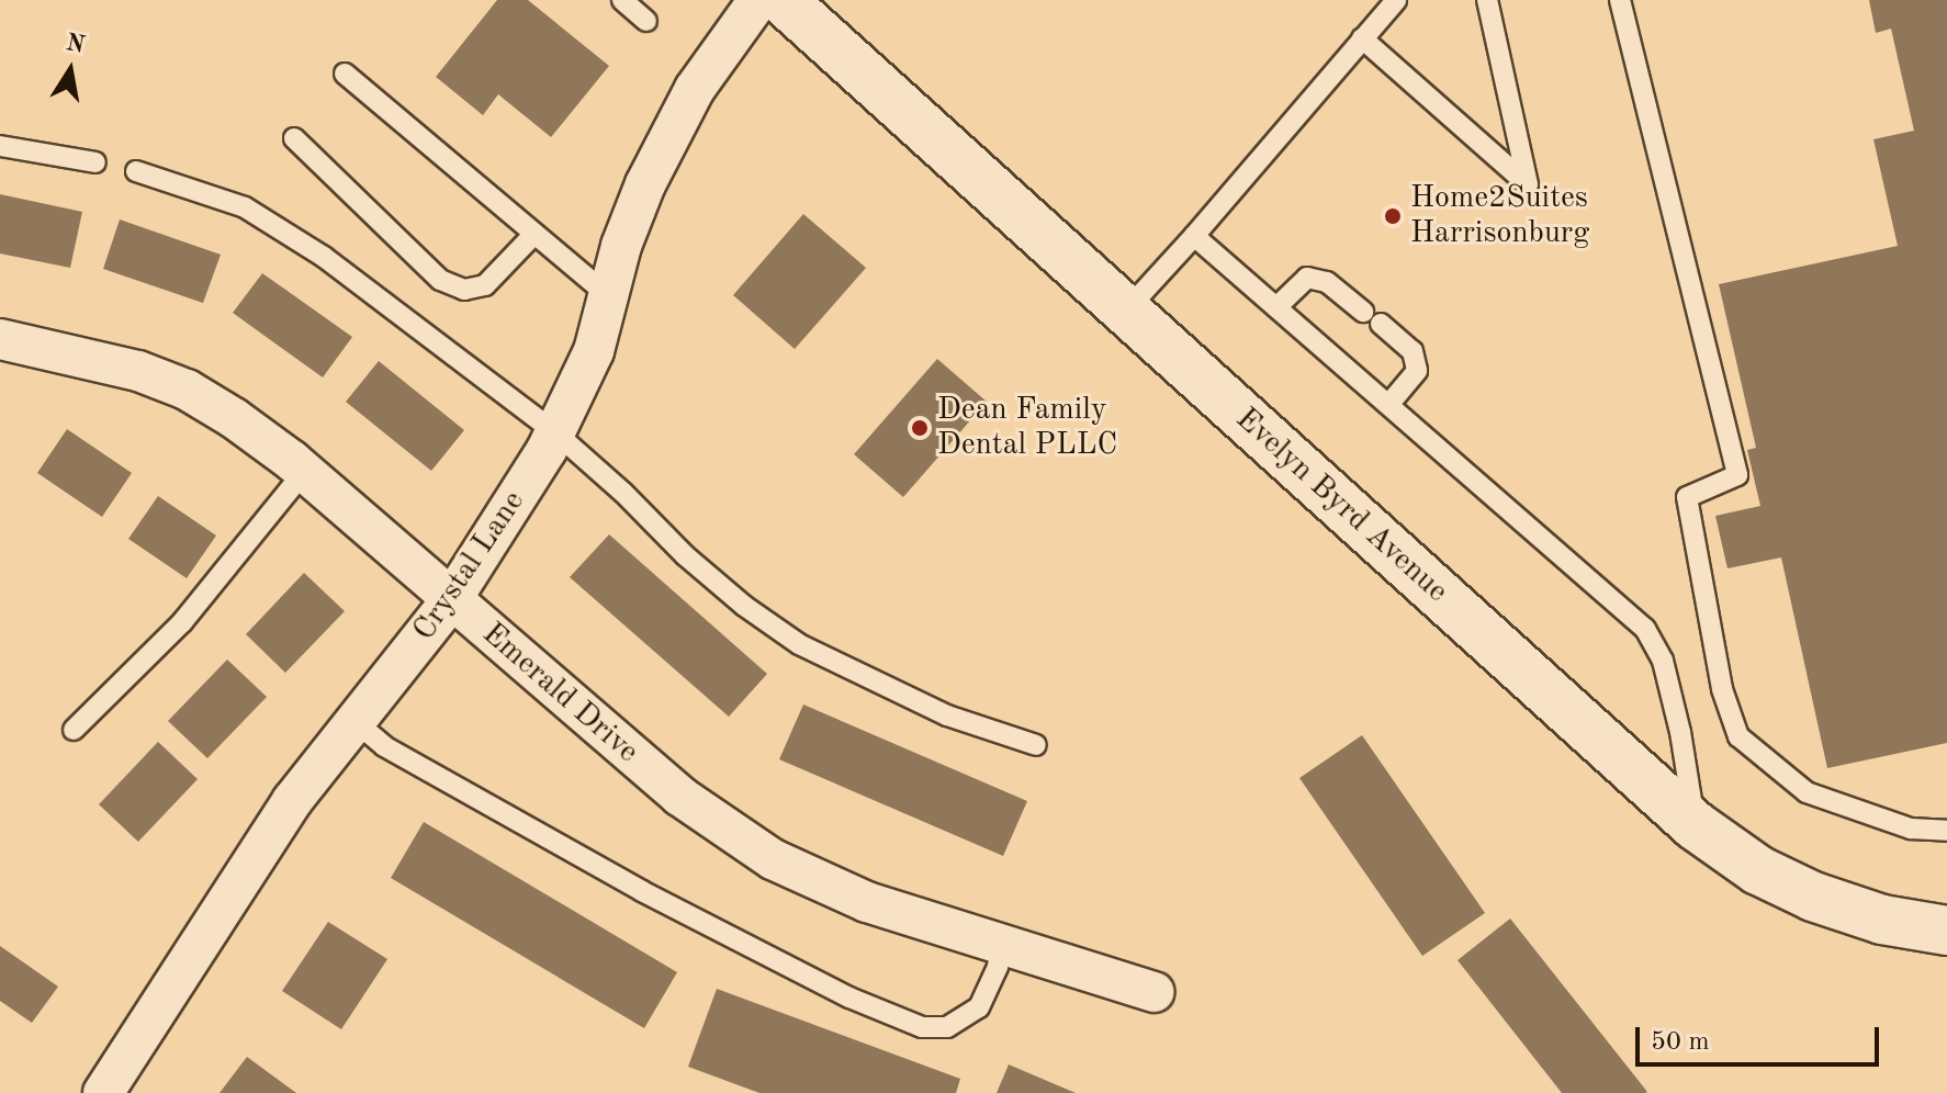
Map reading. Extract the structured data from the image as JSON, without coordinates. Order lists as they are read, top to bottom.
{
  "streets": {
    "street": ["Evelyn Byrd Avenue", "Crystal Lane", "Emerald Drive"]
  },
  "crossings": [
    ["Crystal Lane", "Emerald Drive"]
  ],
  "places": ["Home2Suites Harrisonburg", "Dean Family Dental PLLC"],
  "scale_bar": "50 m",
  "north": "top"
}
